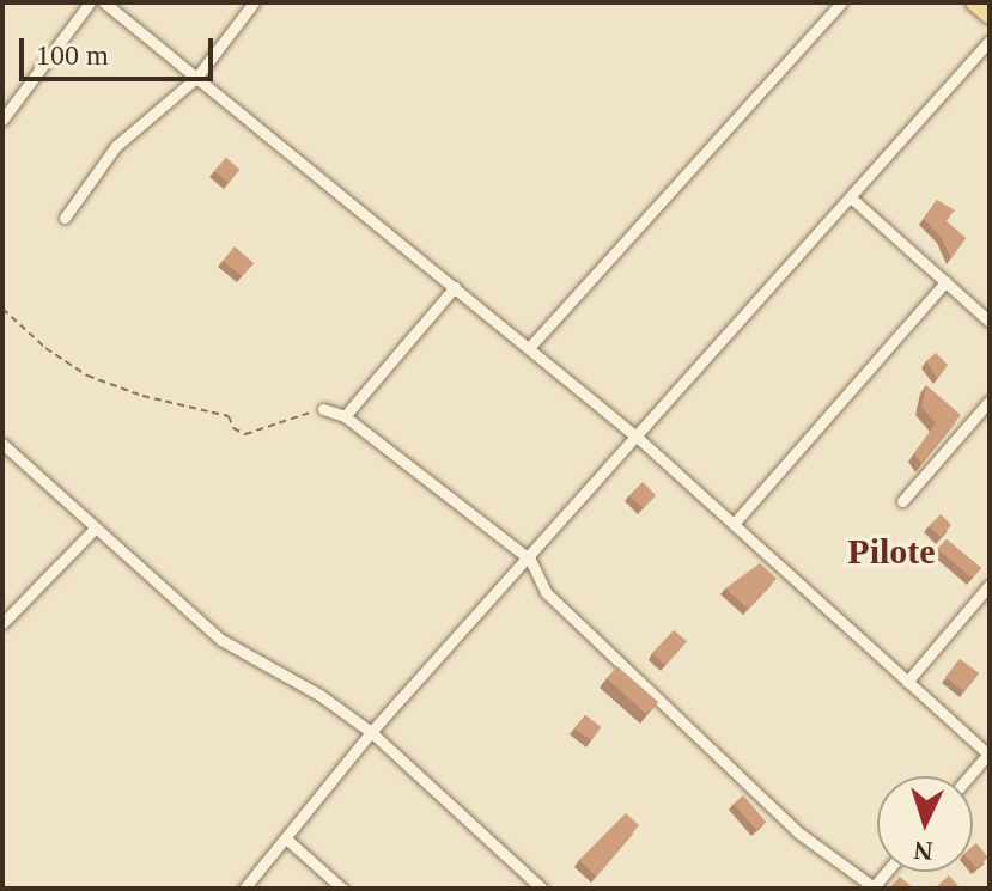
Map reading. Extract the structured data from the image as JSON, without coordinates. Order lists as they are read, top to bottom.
{
  "districts": ["Pilote"],
  "scale_bar": "100 m",
  "north": "bottom"
}
